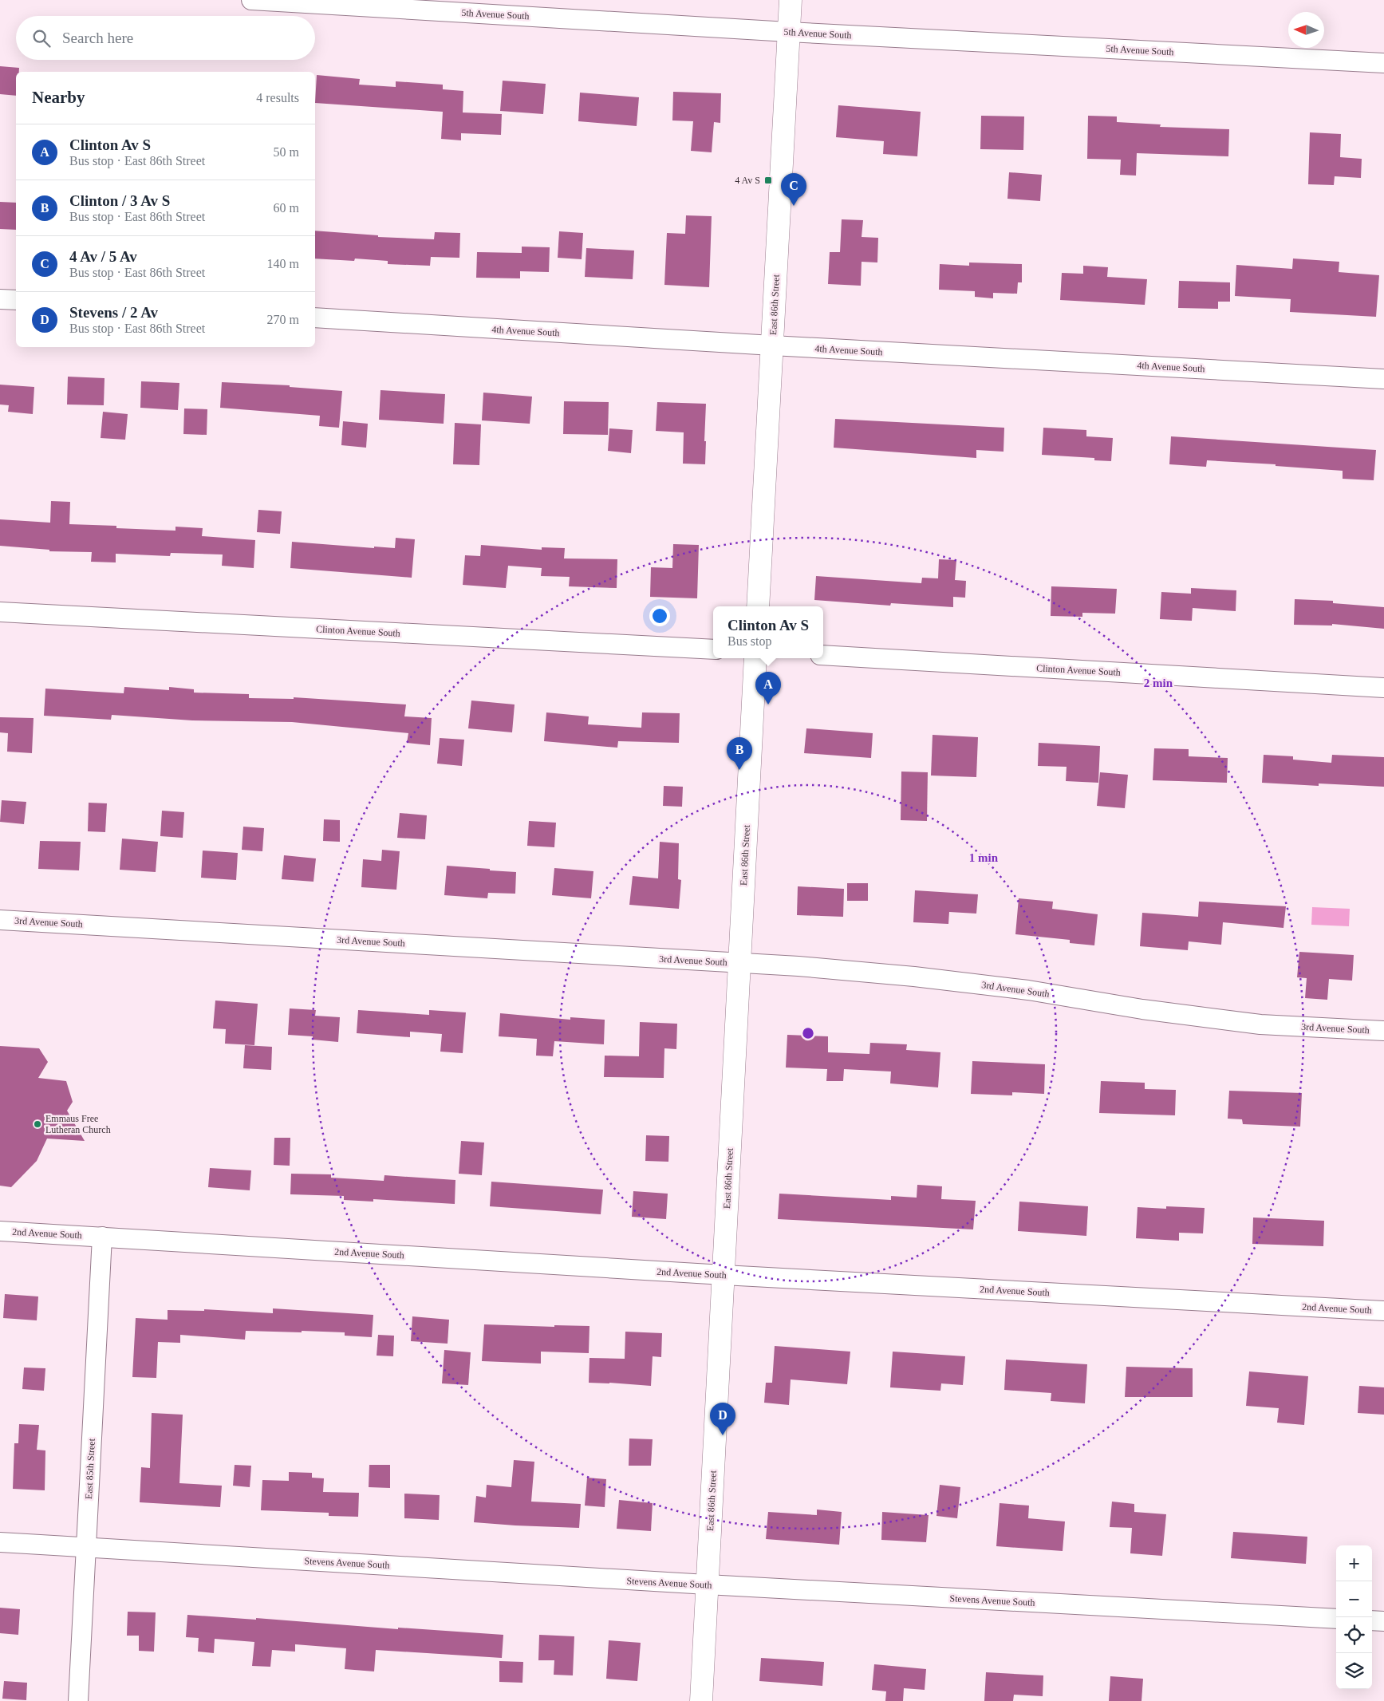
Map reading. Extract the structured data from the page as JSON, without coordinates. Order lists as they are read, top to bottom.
{
  "streets": {
    "street": [
      "5th Avenue South",
      "East 86th Street",
      "4th Avenue South",
      "Clinton Avenue South",
      "3rd Avenue South",
      "2nd Avenue South",
      "East 85th Street",
      "Stevens Avenue South"
    ]
  },
  "crossings": [
    ["5th Avenue South", "East 86th Street"],
    ["East 86th Street", "4th Avenue South"],
    ["East 86th Street", "3rd Avenue South"],
    ["East 86th Street", "2nd Avenue South"],
    ["East 86th Street", "Stevens Avenue South"],
    ["2nd Avenue South", "East 85th Street"],
    ["East 85th Street", "Stevens Avenue South"]
  ],
  "places": {
    "transit": ["4 Av S"],
    "other": ["Emmaus Free Lutheran Church"]
  },
  "north": "left",
  "page": {
    "search": "Search here",
    "heading": ["Nearby", "4 results"],
    "list": [
      {
        "mark": "A",
        "name": "Clinton Av S",
        "note": "Bus stop · East 86th Street",
        "value": "50 m"
      },
      {
        "mark": "B",
        "name": "Clinton / 3 Av S",
        "note": "Bus stop · East 86th Street",
        "value": "60 m"
      },
      {
        "mark": "C",
        "name": "4 Av / 5 Av",
        "note": "Bus stop · East 86th Street",
        "value": "140 m"
      },
      {
        "mark": "D",
        "name": "Stevens / 2 Av",
        "note": "Bus stop · East 86th Street",
        "value": "270 m"
      }
    ],
    "pins": [
      "C",
      "A",
      "B",
      "D"
    ],
    "popup": ["Clinton Av S", "Bus stop"],
    "map_buttons": ["+", "−"]
  },
  "rings": ["2 min", "1 min"]
}
